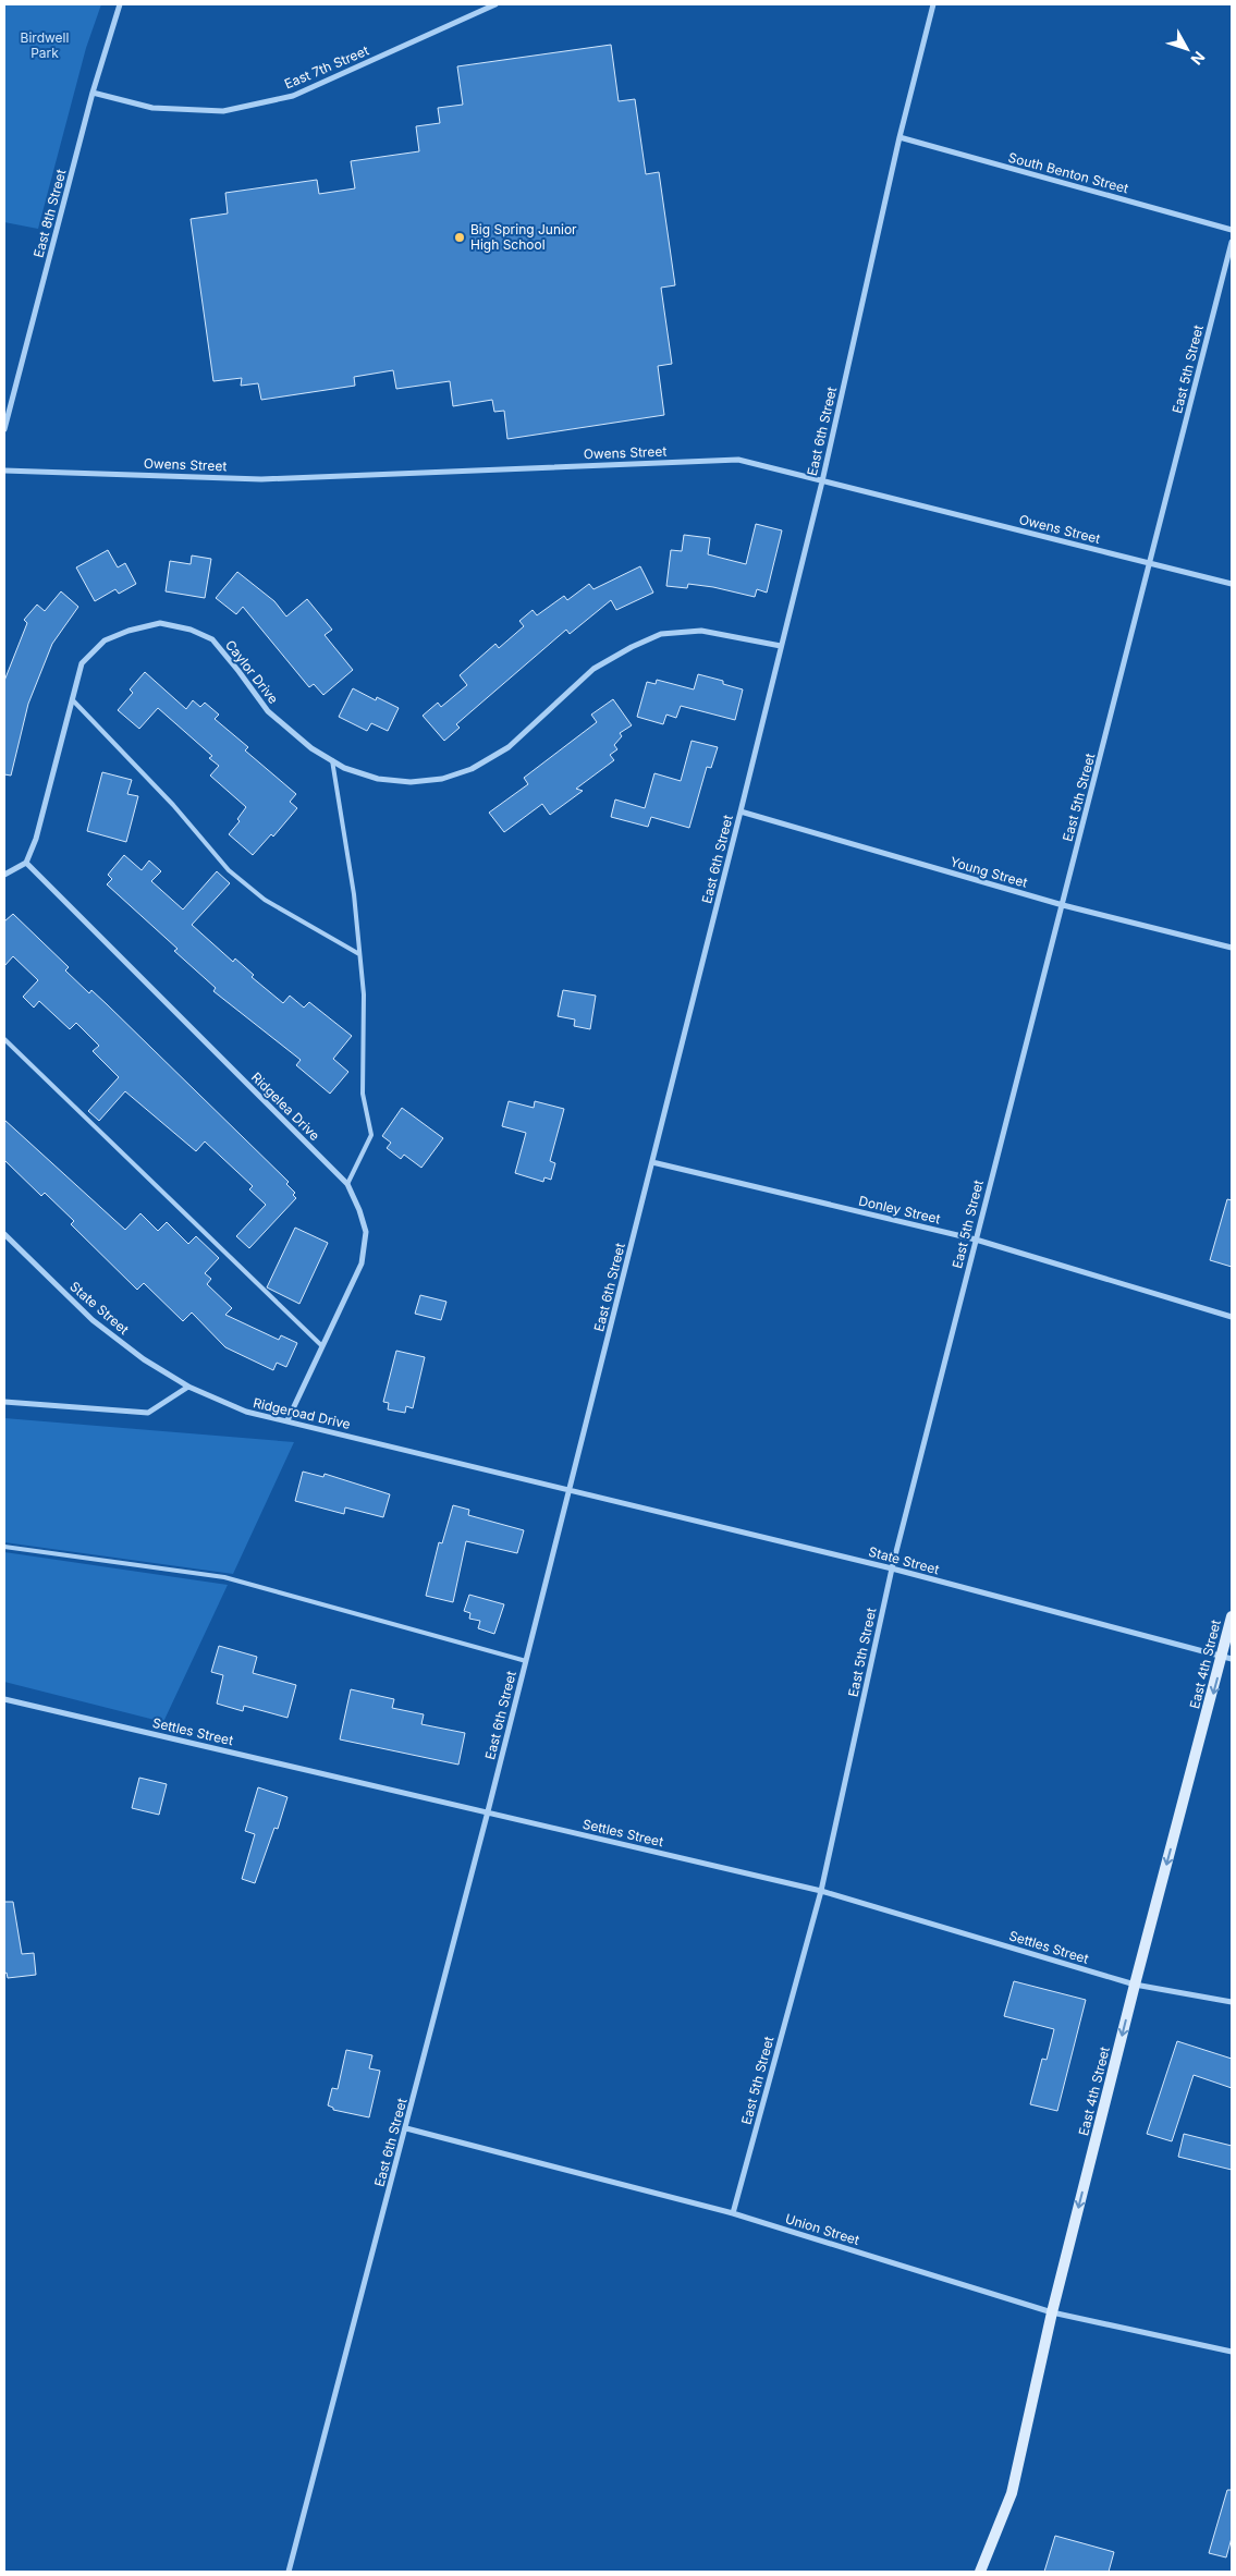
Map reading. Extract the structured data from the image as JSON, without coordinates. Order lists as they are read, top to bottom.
{
  "streets": {
    "main road": ["East 4th Street"],
    "street": [
      "East 7th Street",
      "South Benton Street",
      "East 8th Street",
      "East 5th Street",
      "East 6th Street",
      "Owens Street",
      "Caylor Drive",
      "Young Street",
      "Ridgelea Drive",
      "Donley Street",
      "State Street",
      "Ridgeroad Drive",
      "Settles Street",
      "Union Street"
    ]
  },
  "crossings": [
    ["East 7th Street", "East 8th Street"],
    ["South Benton Street", "East 6th Street"],
    ["East 5th Street", "Owens Street"],
    ["East 5th Street", "Young Street"],
    ["East 5th Street", "Donley Street"],
    ["East 5th Street", "State Street"],
    ["East 5th Street", "Settles Street"],
    ["East 5th Street", "Union Street"],
    ["East 6th Street", "Owens Street"],
    ["East 6th Street", "Caylor Drive"],
    ["East 6th Street", "Young Street"],
    ["East 6th Street", "Donley Street"],
    ["East 6th Street", "State Street"],
    ["East 6th Street", "Ridgeroad Drive"],
    ["East 6th Street", "Settles Street"],
    ["East 6th Street", "Union Street"],
    ["Caylor Drive", "Ridgelea Drive"],
    ["Ridgelea Drive", "Ridgeroad Drive"],
    ["State Street", "Ridgeroad Drive"],
    ["State Street", "East 4th Street"],
    ["East 4th Street", "Settles Street"],
    ["East 4th Street", "Union Street"]
  ],
  "one_way": ["East 4th Street"],
  "parks": ["Birdwell Park"],
  "places": ["Big Spring Junior High School"],
  "north": "bottom right"
}
